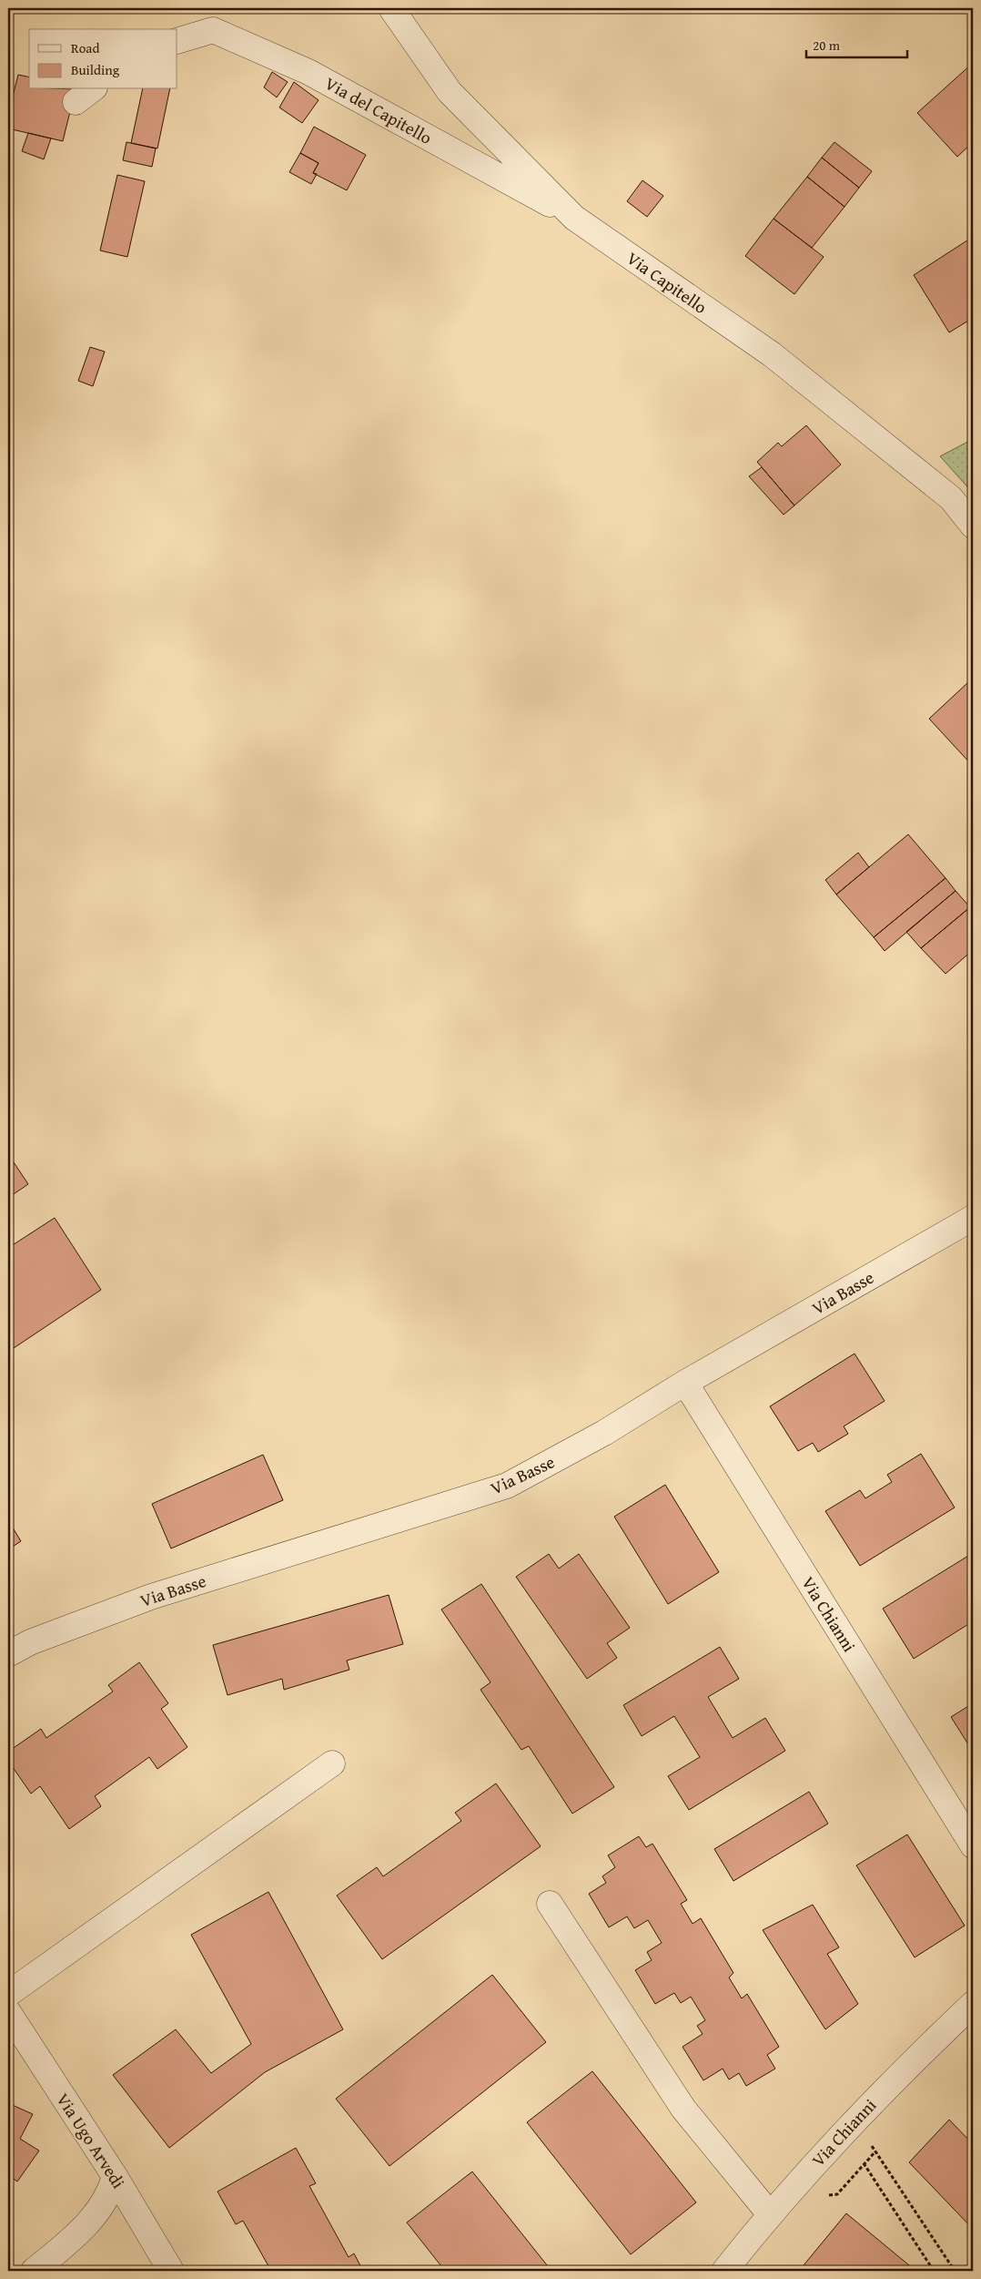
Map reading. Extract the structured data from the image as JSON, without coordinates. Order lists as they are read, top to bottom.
{
  "streets": {
    "street": [
      "Via del Capitello",
      "Via Capitello",
      "Via Basse",
      "Via Chianni",
      "Via Ugo Arvedi"
    ]
  },
  "crossings": [
    ["Via del Capitello", "Via Capitello"],
    ["Via Basse", "Via Chianni"]
  ],
  "legend": ["Road", "Building"],
  "scale_bar": "20 m"
}
